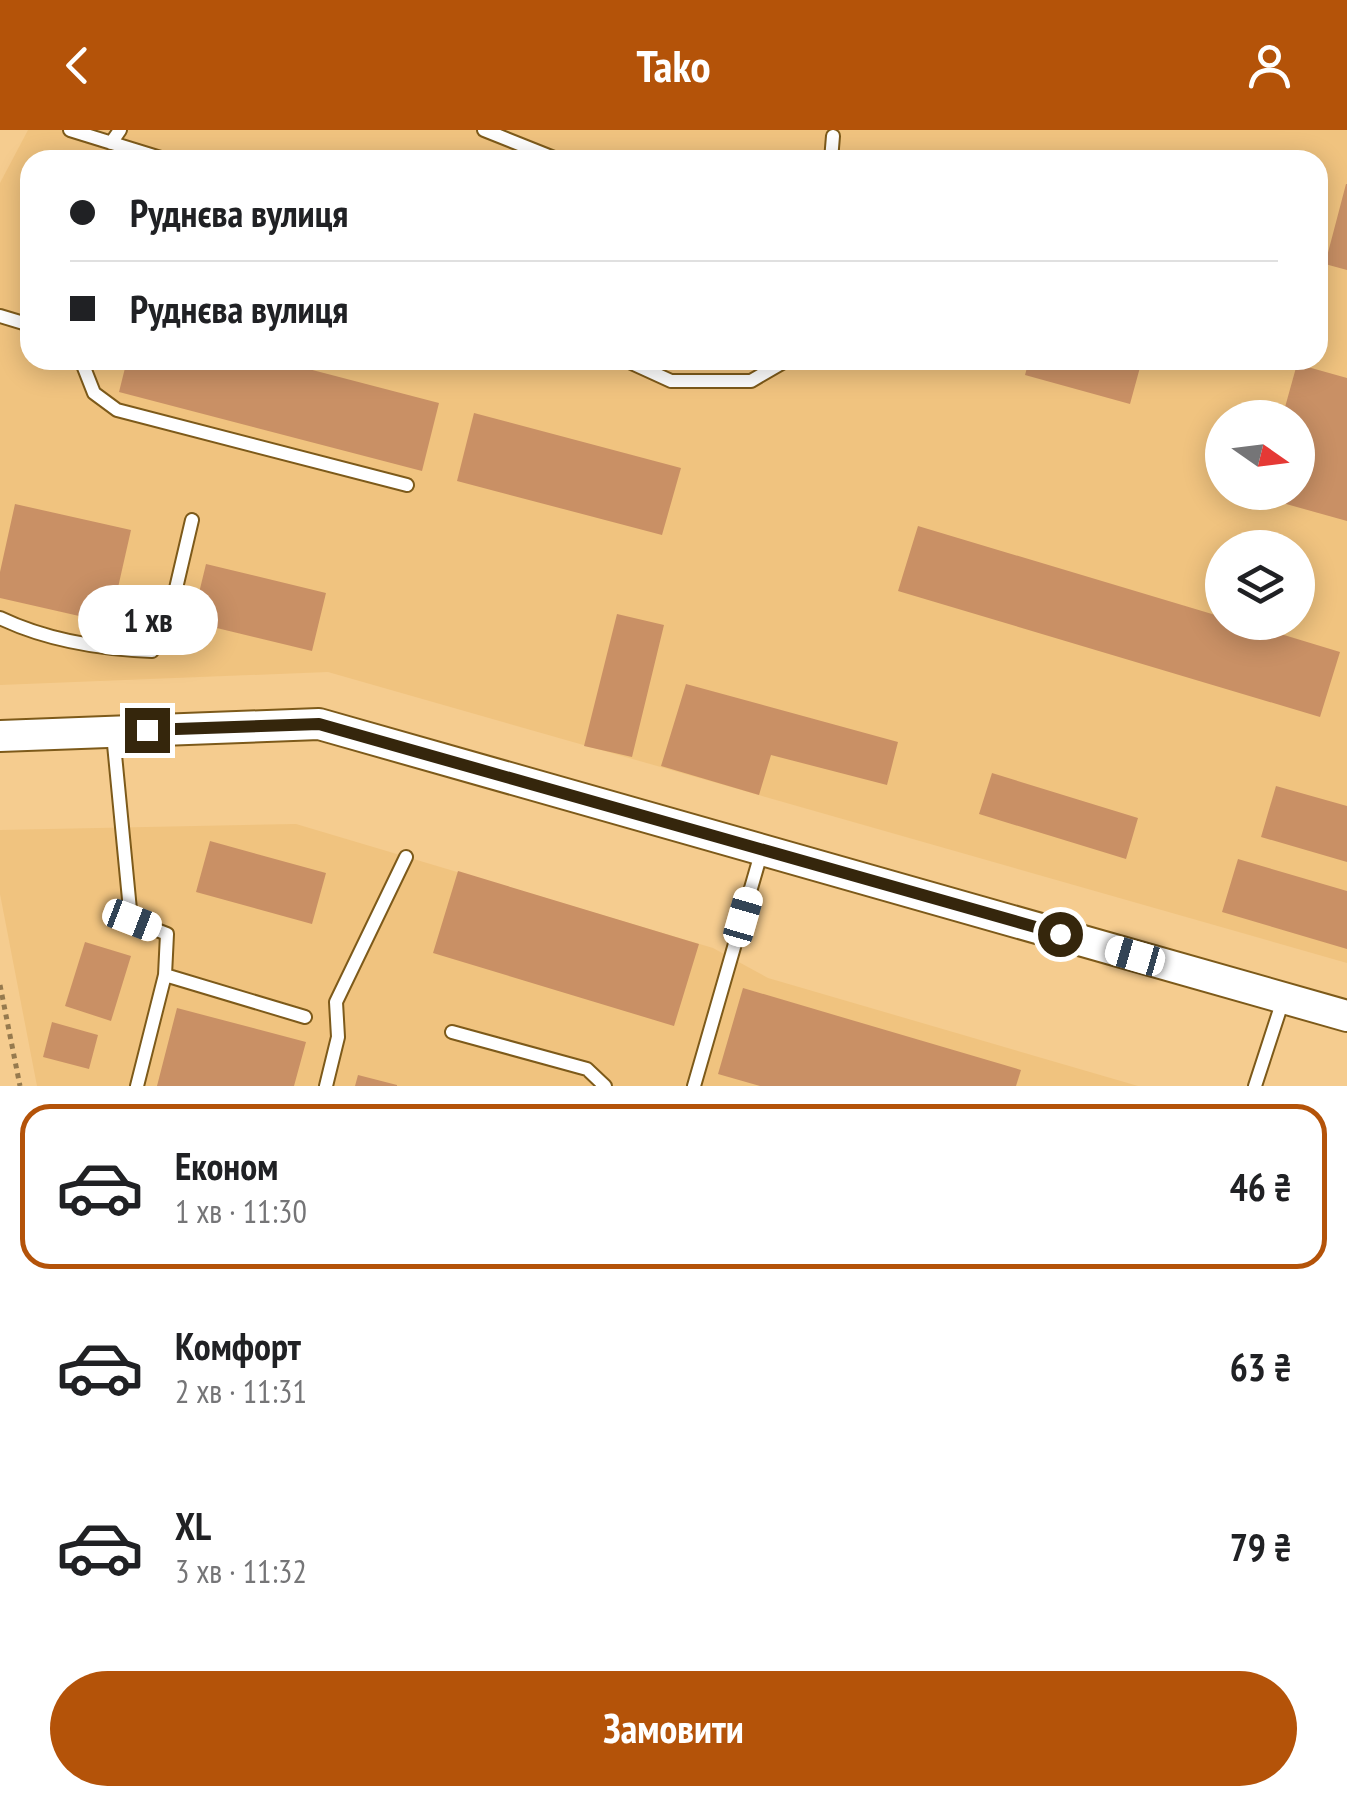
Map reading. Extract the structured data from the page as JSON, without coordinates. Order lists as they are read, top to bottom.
{
  "north": "right",
  "page": {
    "header": "Tako",
    "banner": ["Руднєва вулиця", "Руднєва вулиця"],
    "bubble": "1 хв",
    "list": [
      {
        "name": "Економ",
        "note": "1 хв · 11:30",
        "value": "46 ₴"
      },
      {
        "name": "Комфорт",
        "note": "2 хв · 11:31",
        "value": "63 ₴"
      },
      {
        "name": "XL",
        "note": "3 хв · 11:32",
        "value": "79 ₴"
      }
    ],
    "buttons": "Замовити"
  }
}
